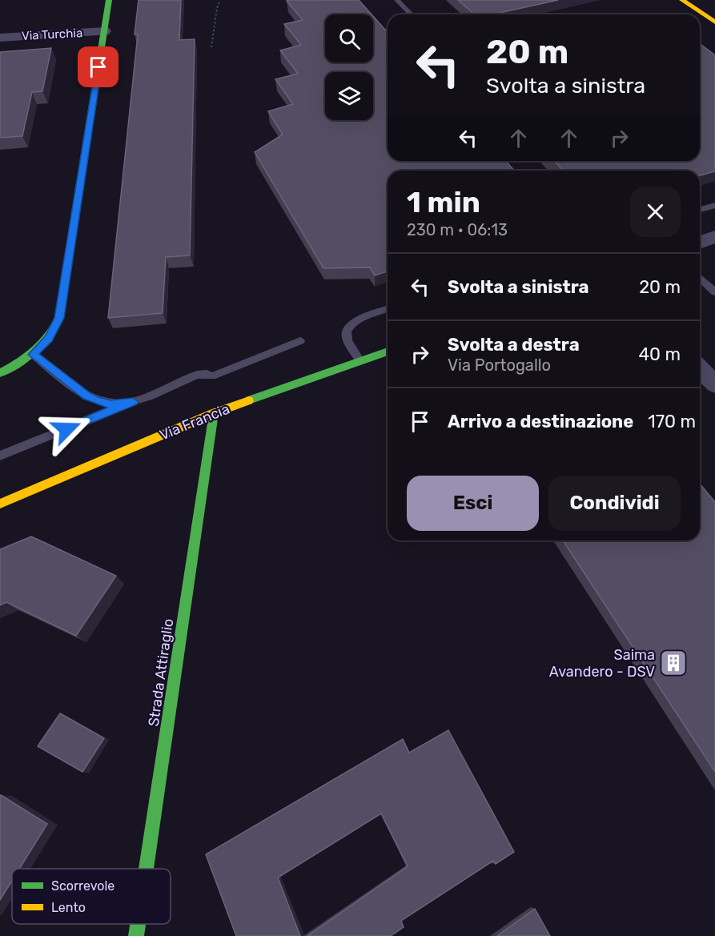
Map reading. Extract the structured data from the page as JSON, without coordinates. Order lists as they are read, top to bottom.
{
  "streets": {
    "street": ["Via Turchia", "Via Francia", "Strada Attiraglio"]
  },
  "crossings": [
    ["Via Francia", "Strada Attiraglio"]
  ],
  "places": {
    "building": ["Saima Avandero - DSV"]
  },
  "legend": ["Scorrevole", "Lento"],
  "page": {
    "turn": ["20 m", "Svolta a sinistra"],
    "heading": ["1 min", "230 m · 06:13"],
    "list": [
      {
        "name": "Svolta a sinistra",
        "value": "20 m"
      },
      {
        "name": "Svolta a destra",
        "note": "Via Portogallo",
        "value": "40 m"
      },
      {
        "name": "Arrivo a destinazione",
        "value": "170 m"
      }
    ],
    "buttons": ["Esci", "Condividi"]
  }
}
